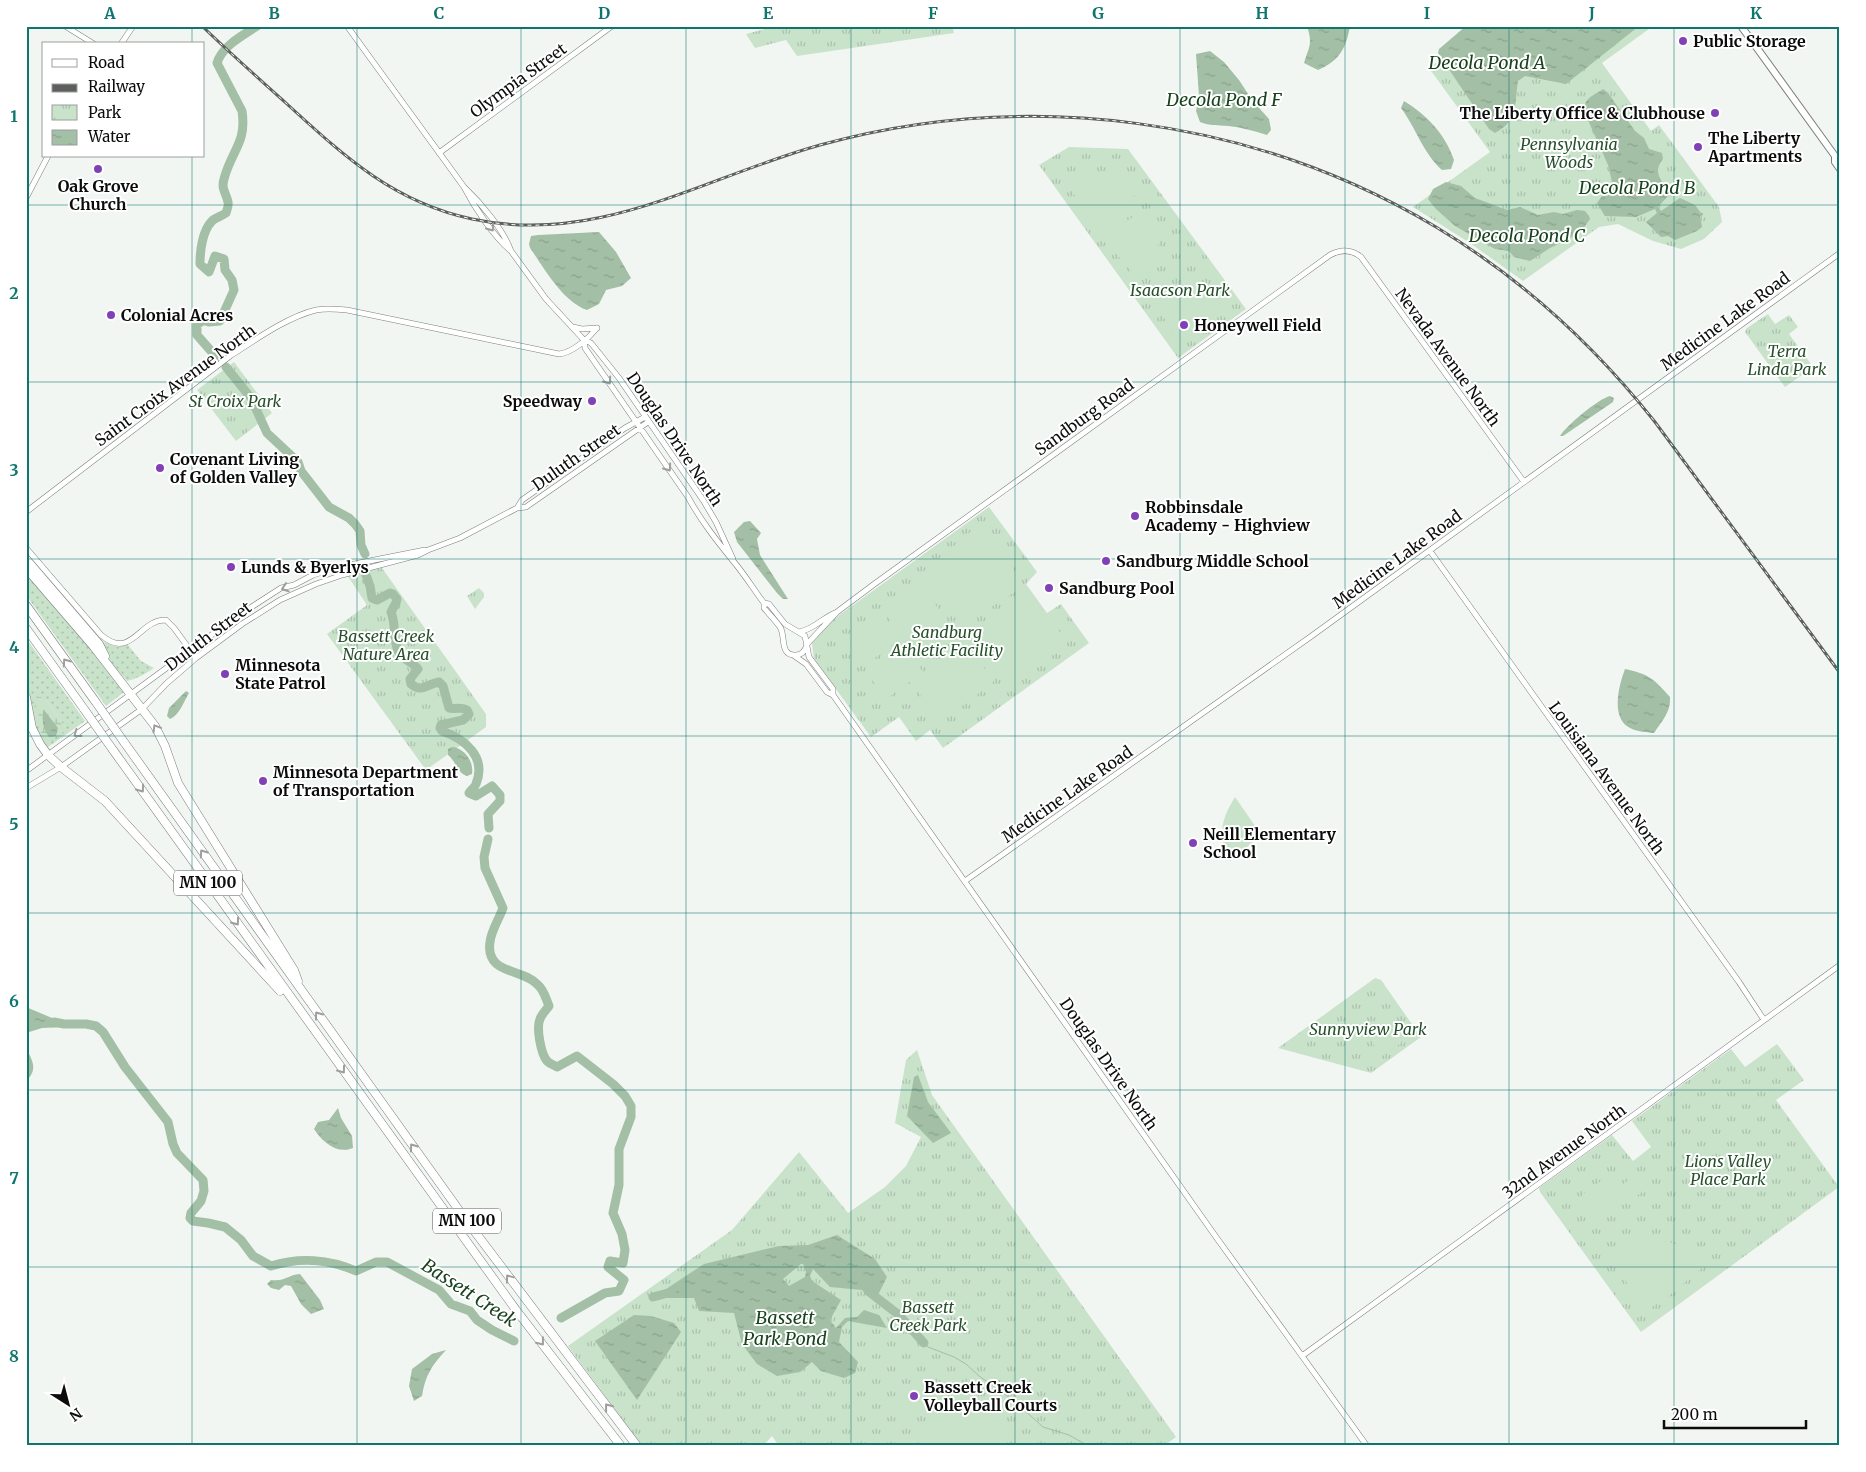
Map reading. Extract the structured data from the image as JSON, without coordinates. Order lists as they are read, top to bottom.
{
  "streets": {
    "highway": ["MN 100"],
    "street": [
      "Olympia Street",
      "Medicine Lake Road",
      "Nevada Avenue North",
      "Saint Croix Avenue North",
      "Sandburg Road",
      "Douglas Drive North",
      "Duluth Street",
      "Louisiana Avenue North",
      "32nd Avenue North"
    ]
  },
  "crossings": [
    ["Olympia Street", "Douglas Drive North"],
    ["Medicine Lake Road", "Nevada Avenue North"],
    ["Medicine Lake Road", "Douglas Drive North"],
    ["Medicine Lake Road", "Louisiana Avenue North"],
    ["Nevada Avenue North", "Sandburg Road"],
    ["Saint Croix Avenue North", "Douglas Drive North"],
    ["Sandburg Road", "Douglas Drive North"],
    ["Douglas Drive North", "Duluth Street"],
    ["Douglas Drive North", "32nd Avenue North"],
    ["Louisiana Avenue North", "32nd Avenue North"]
  ],
  "water": [
    "Decola Pond A",
    "Decola Pond F",
    "Decola Pond B",
    "Decola Pond C",
    "Bassett Creek",
    "Bassett Park Pond"
  ],
  "parks": [
    "Pennsylvania Woods",
    "Isaacson Park",
    "Terra Linda Park",
    "St Croix Park",
    "Sandburg Athletic Facility",
    "Bassett Creek Nature Area",
    "Sunnyview Park",
    "Lions Valley Place Park",
    "Bassett Creek Park"
  ],
  "places": [
    "Public Storage",
    "The Liberty Office & Clubhouse",
    "The Liberty Apartments",
    "Oak Grove Church",
    "Colonial Acres",
    "Honeywell Field",
    "Speedway",
    "Covenant Living of Golden Valley",
    "Robbinsdale Academy - Highview",
    "Sandburg Middle School",
    "Lunds & Byerlys",
    "Sandburg Pool",
    "Minnesota State Patrol",
    "Minnesota Department of Transportation",
    "Neill Elementary School",
    "Bassett Creek Volleyball Courts"
  ],
  "legend": [
    "Road",
    "Railway",
    "Park",
    "Water"
  ],
  "scale_bar": "200 m",
  "north": "bottom right",
  "grid": {
    "columns": [
      "A",
      "B",
      "C",
      "D",
      "E",
      "F",
      "G",
      "H",
      "I",
      "J",
      "K"
    ],
    "rows": [
      "1",
      "2",
      "3",
      "4",
      "5",
      "6",
      "7",
      "8"
    ]
  }
}
